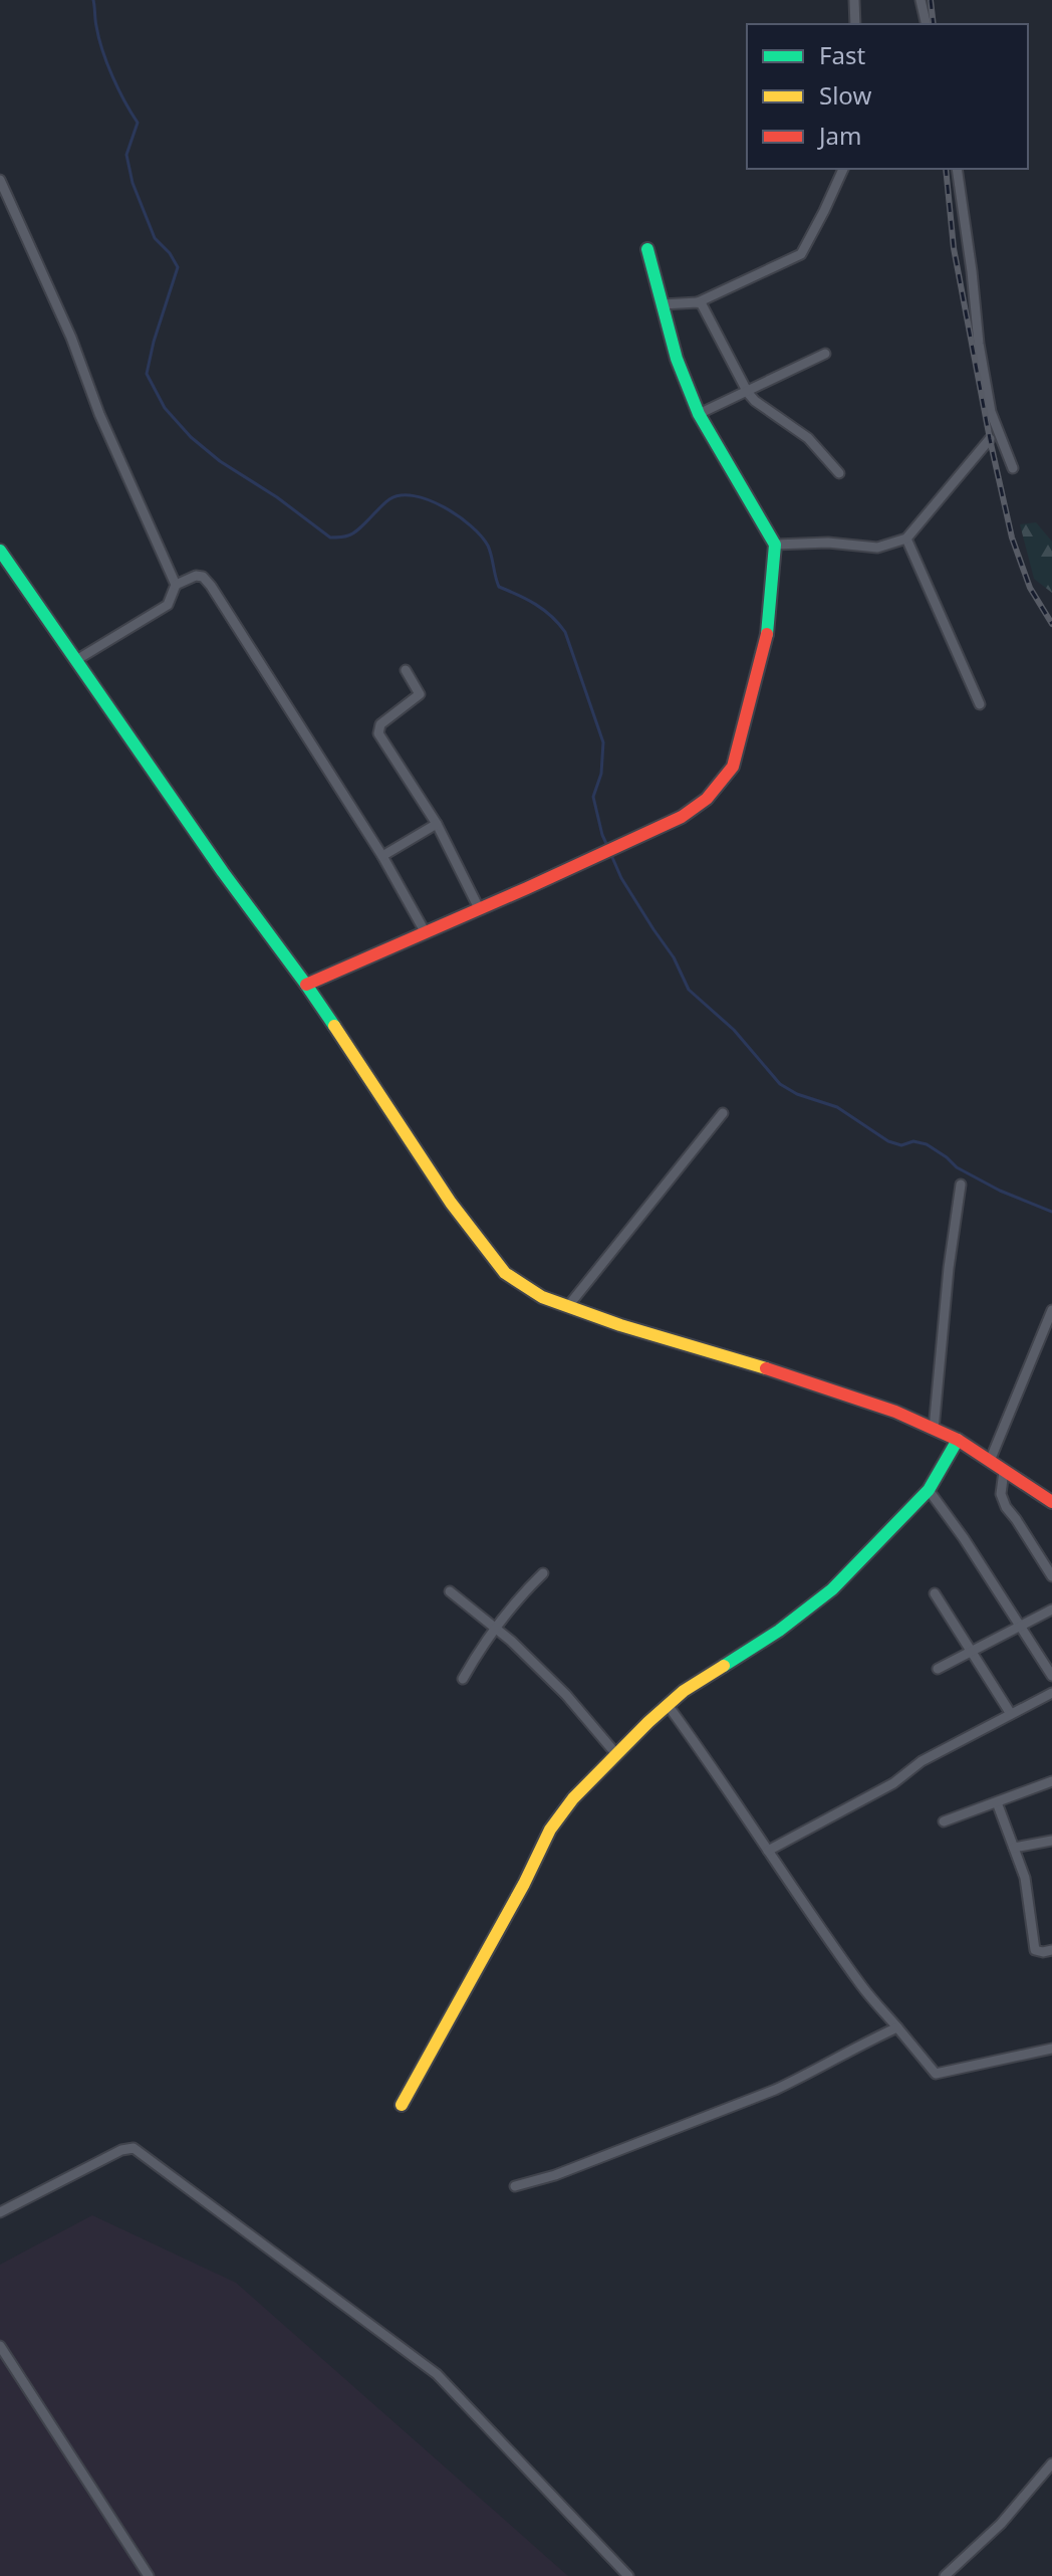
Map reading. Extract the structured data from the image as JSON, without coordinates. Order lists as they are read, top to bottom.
{
  "legend": ["Fast", "Slow", "Jam"]
}
